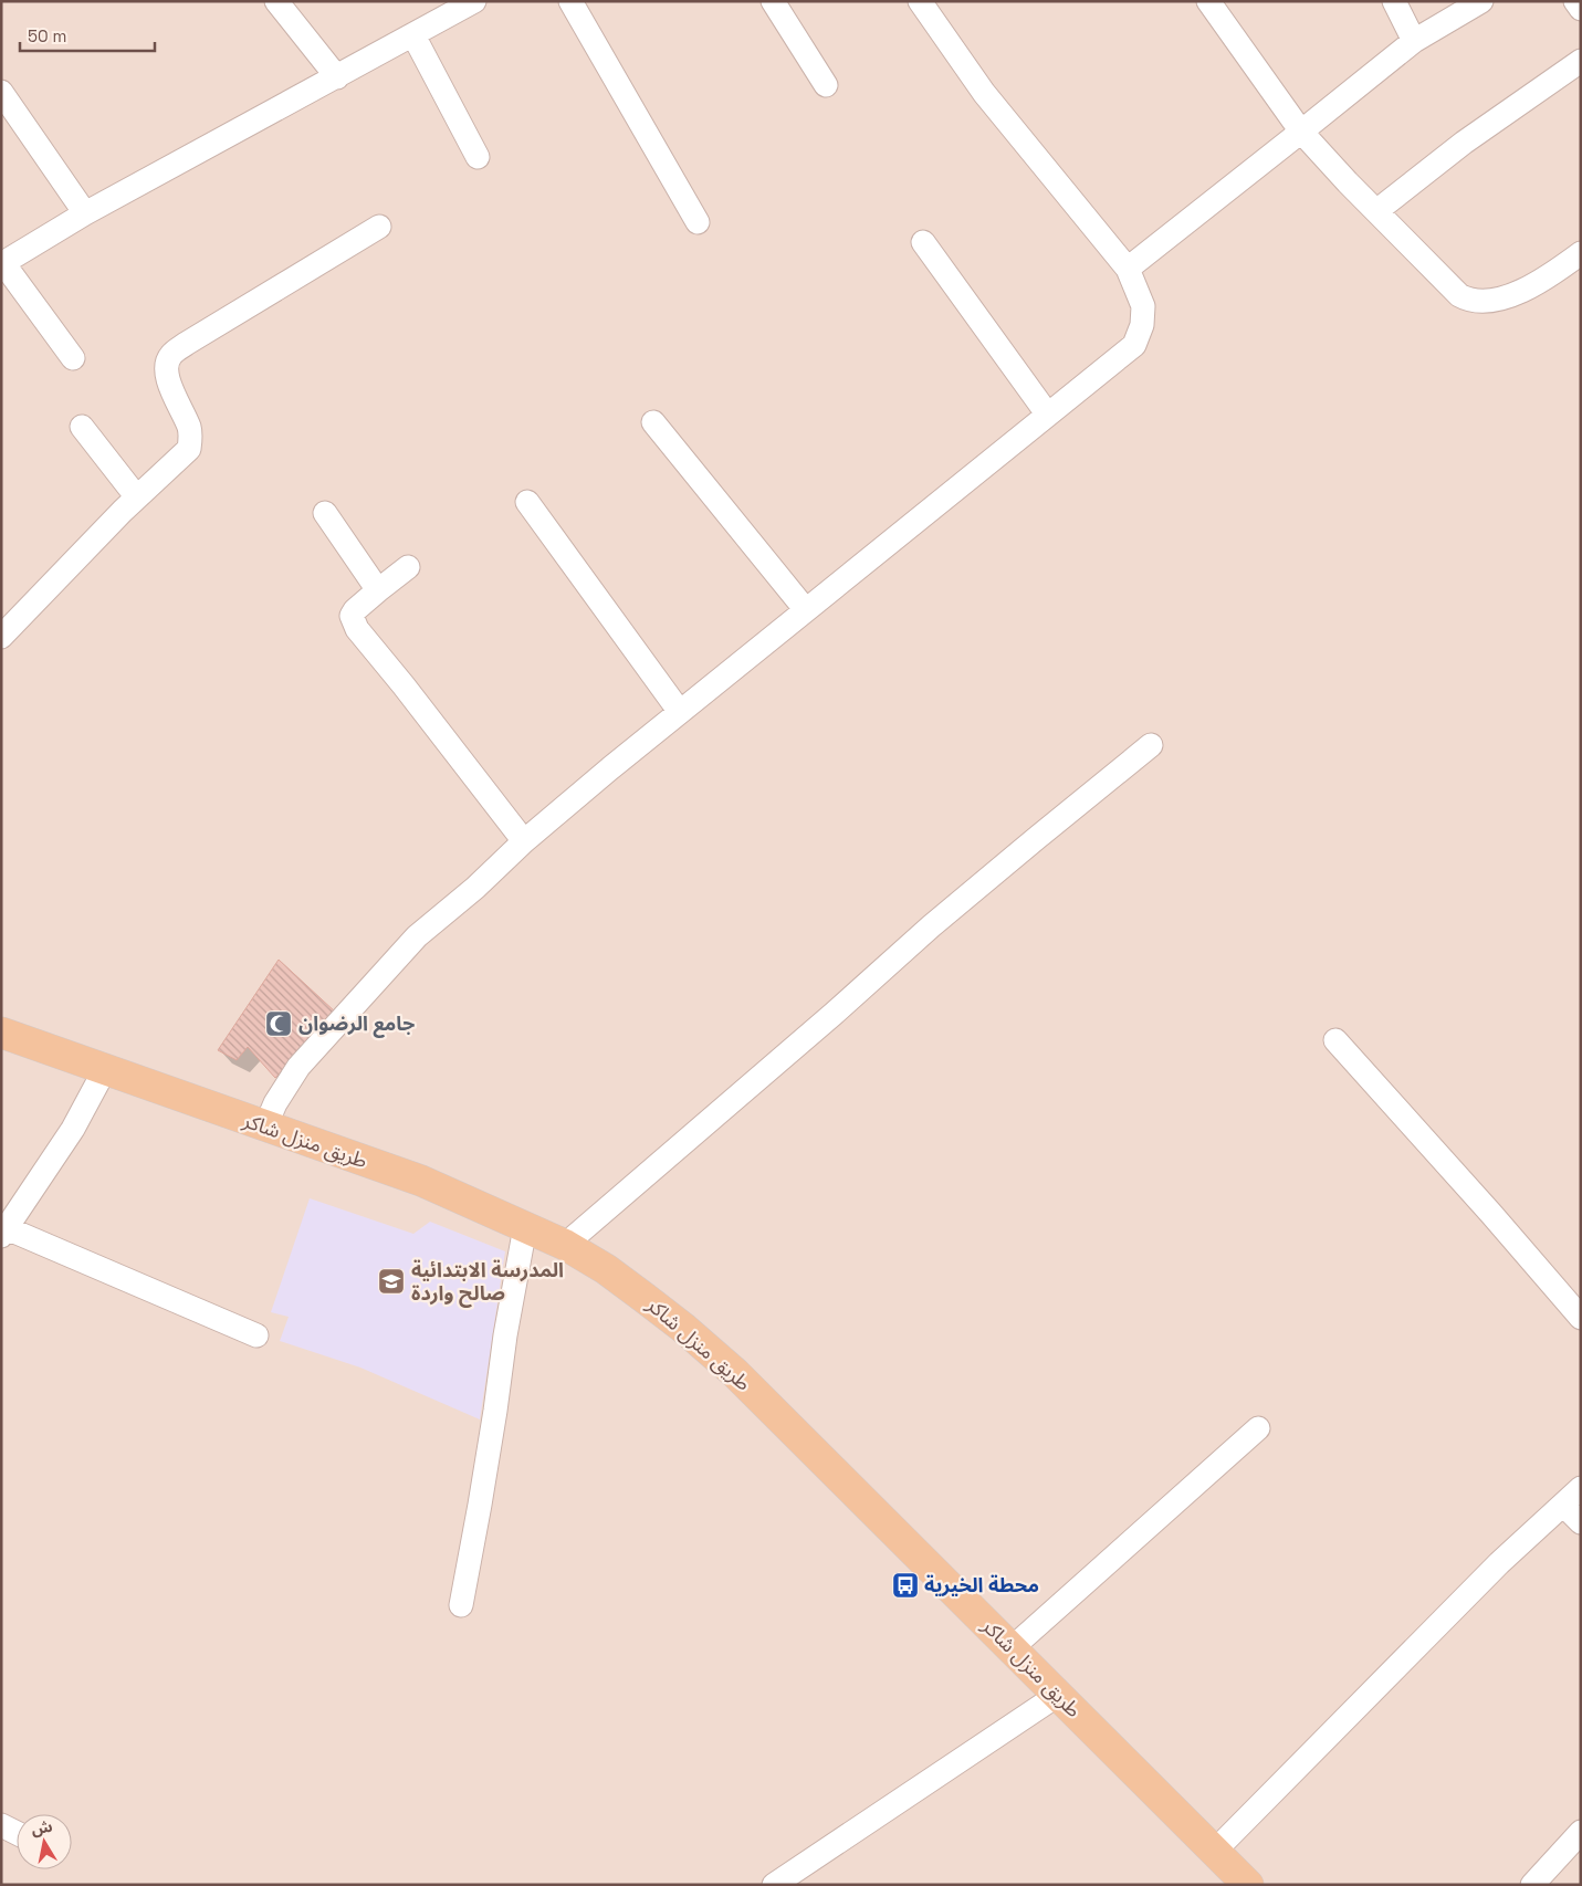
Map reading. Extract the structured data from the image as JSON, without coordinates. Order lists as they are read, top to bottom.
{
  "streets": {
    "main road": ["طريق منزل شاكر"]
  },
  "places": {
    "mosque": ["جامع الرضوان"],
    "school or university": ["المدرسة الابتدائية صالح واردة"],
    "bus stop": ["محطة الخيرية"]
  },
  "scale_bar": "50 m",
  "north": "top"
}
